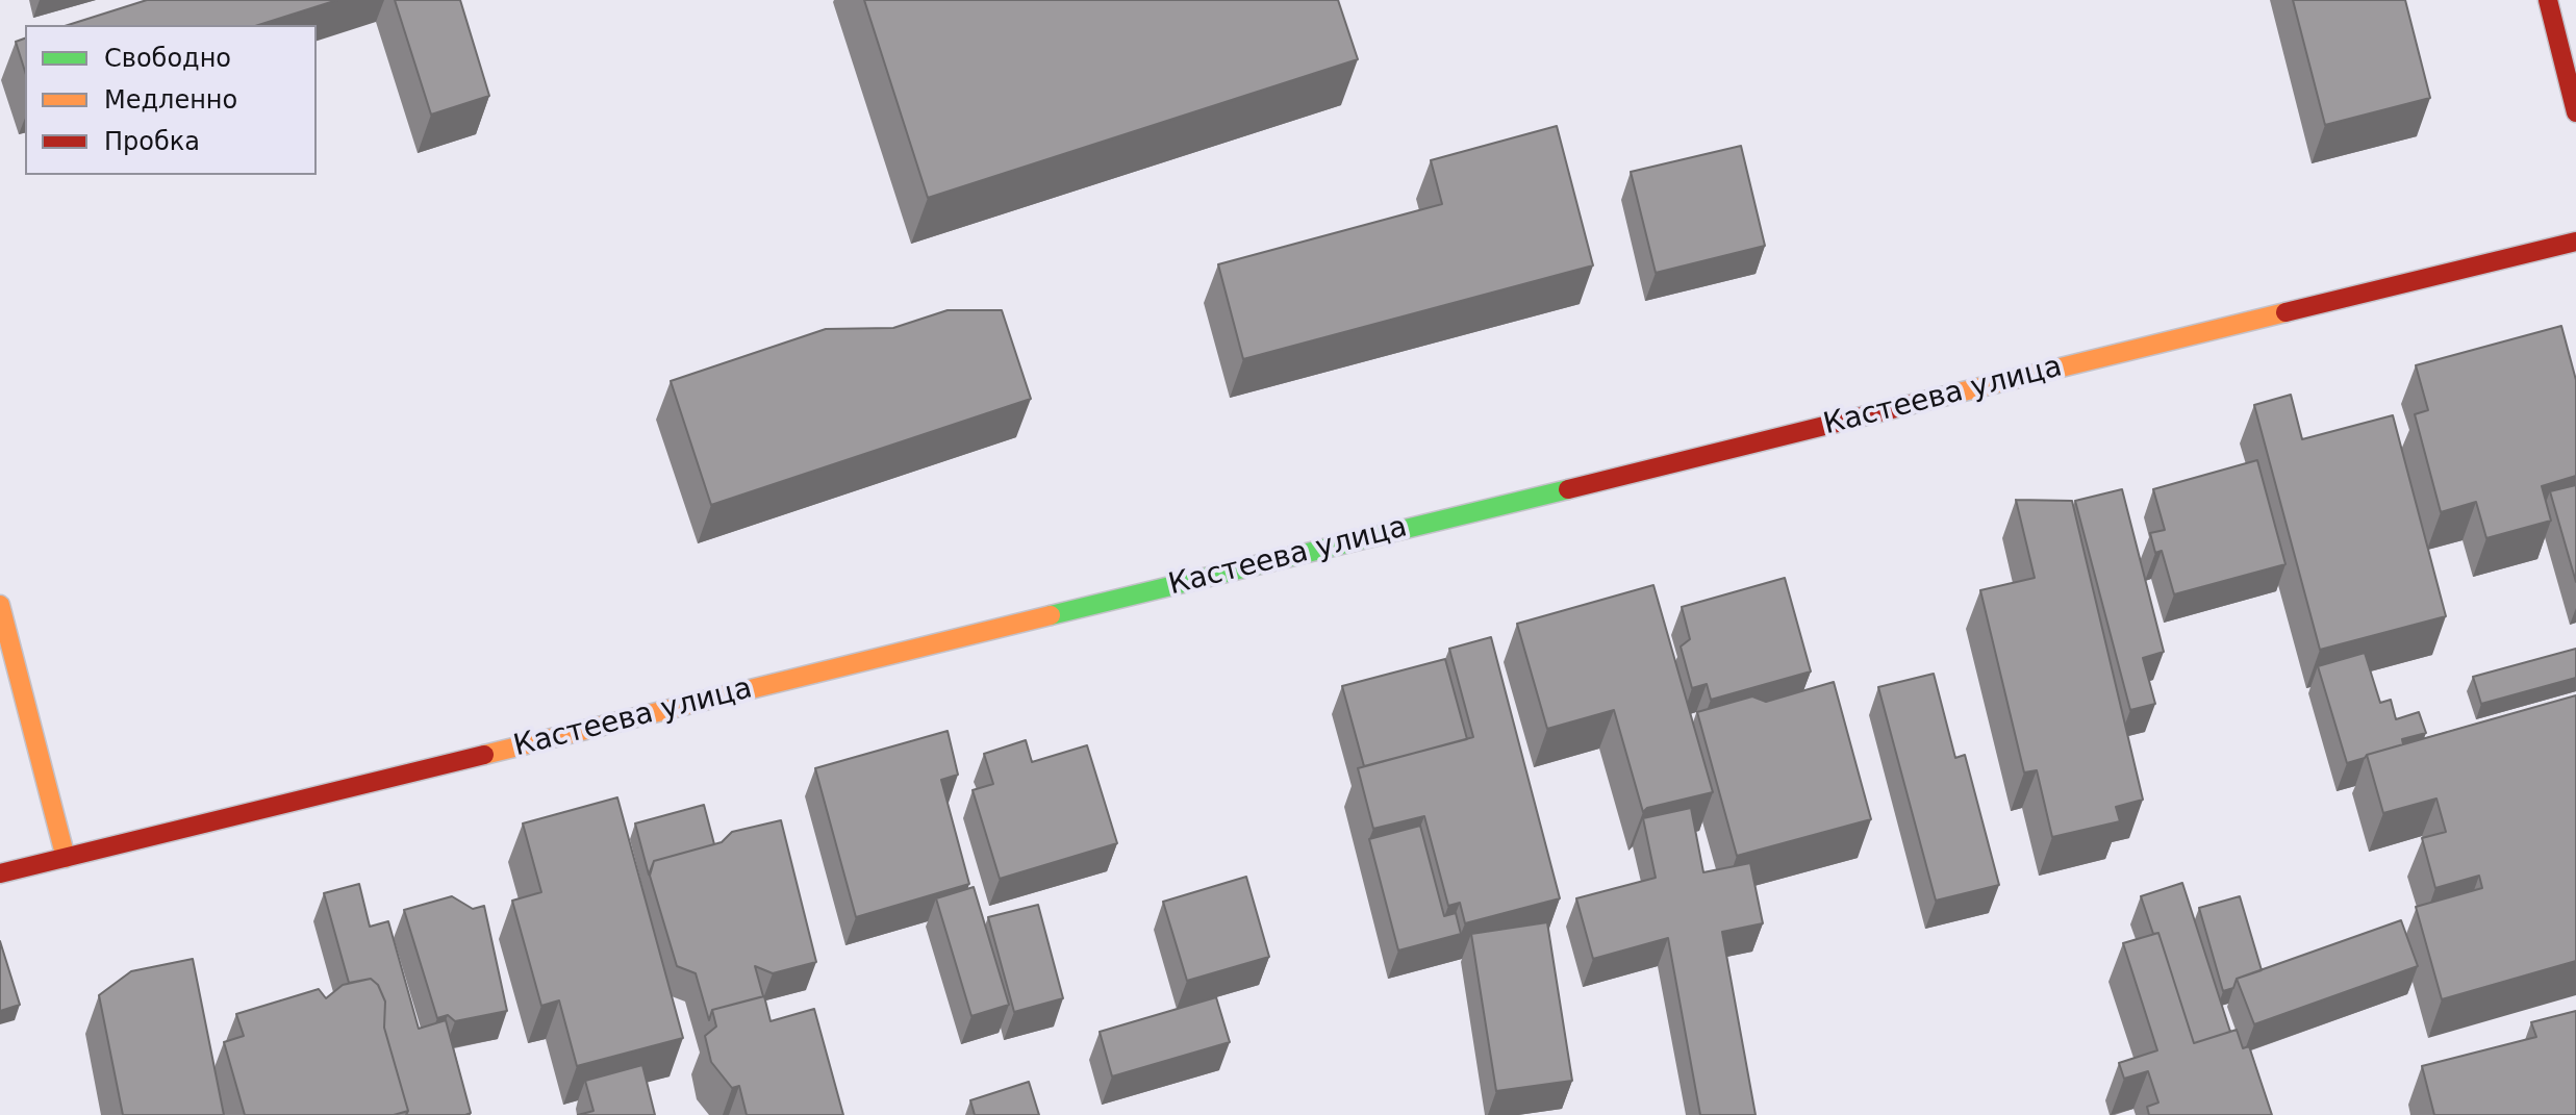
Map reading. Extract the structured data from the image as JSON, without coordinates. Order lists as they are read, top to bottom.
{
  "streets": {
    "street": ["Кастеева улица"]
  },
  "legend": ["Свободно", "Медленно", "Пробка"]
}
